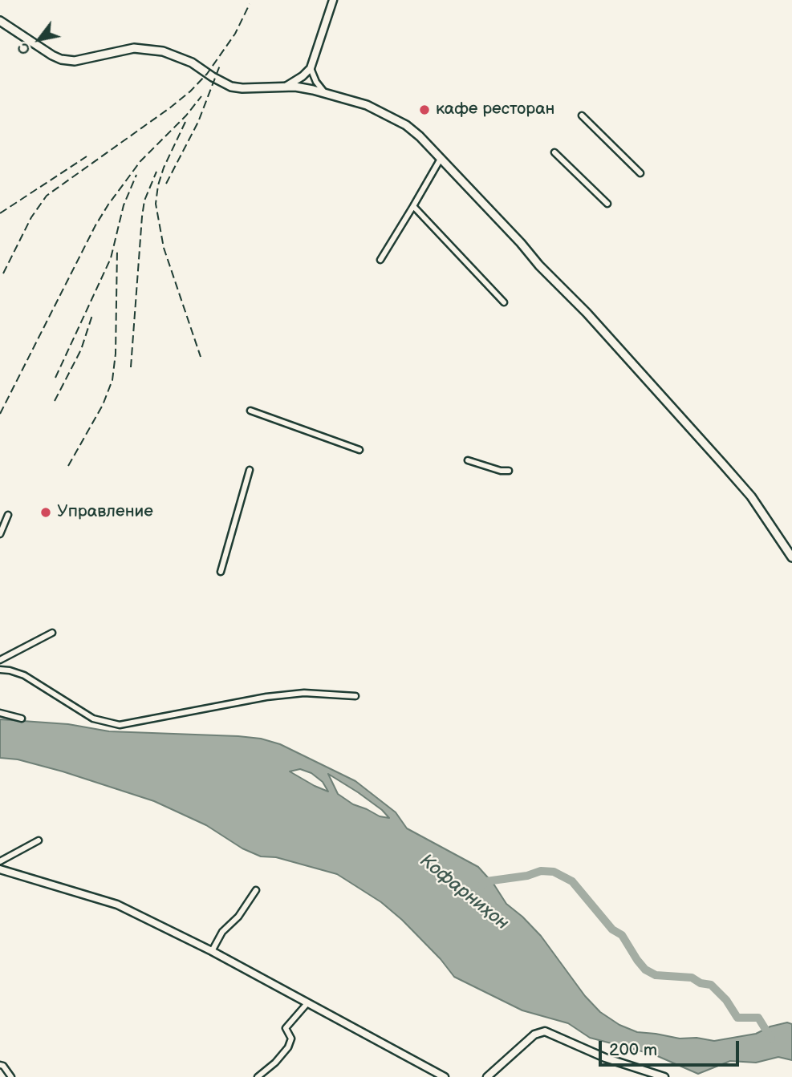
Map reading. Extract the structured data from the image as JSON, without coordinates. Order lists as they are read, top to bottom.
{
  "water": ["Кофарниҳон"],
  "places": ["кафе ресторан", "Управление"],
  "scale_bar": "200 m",
  "north": "bottom left"
}
